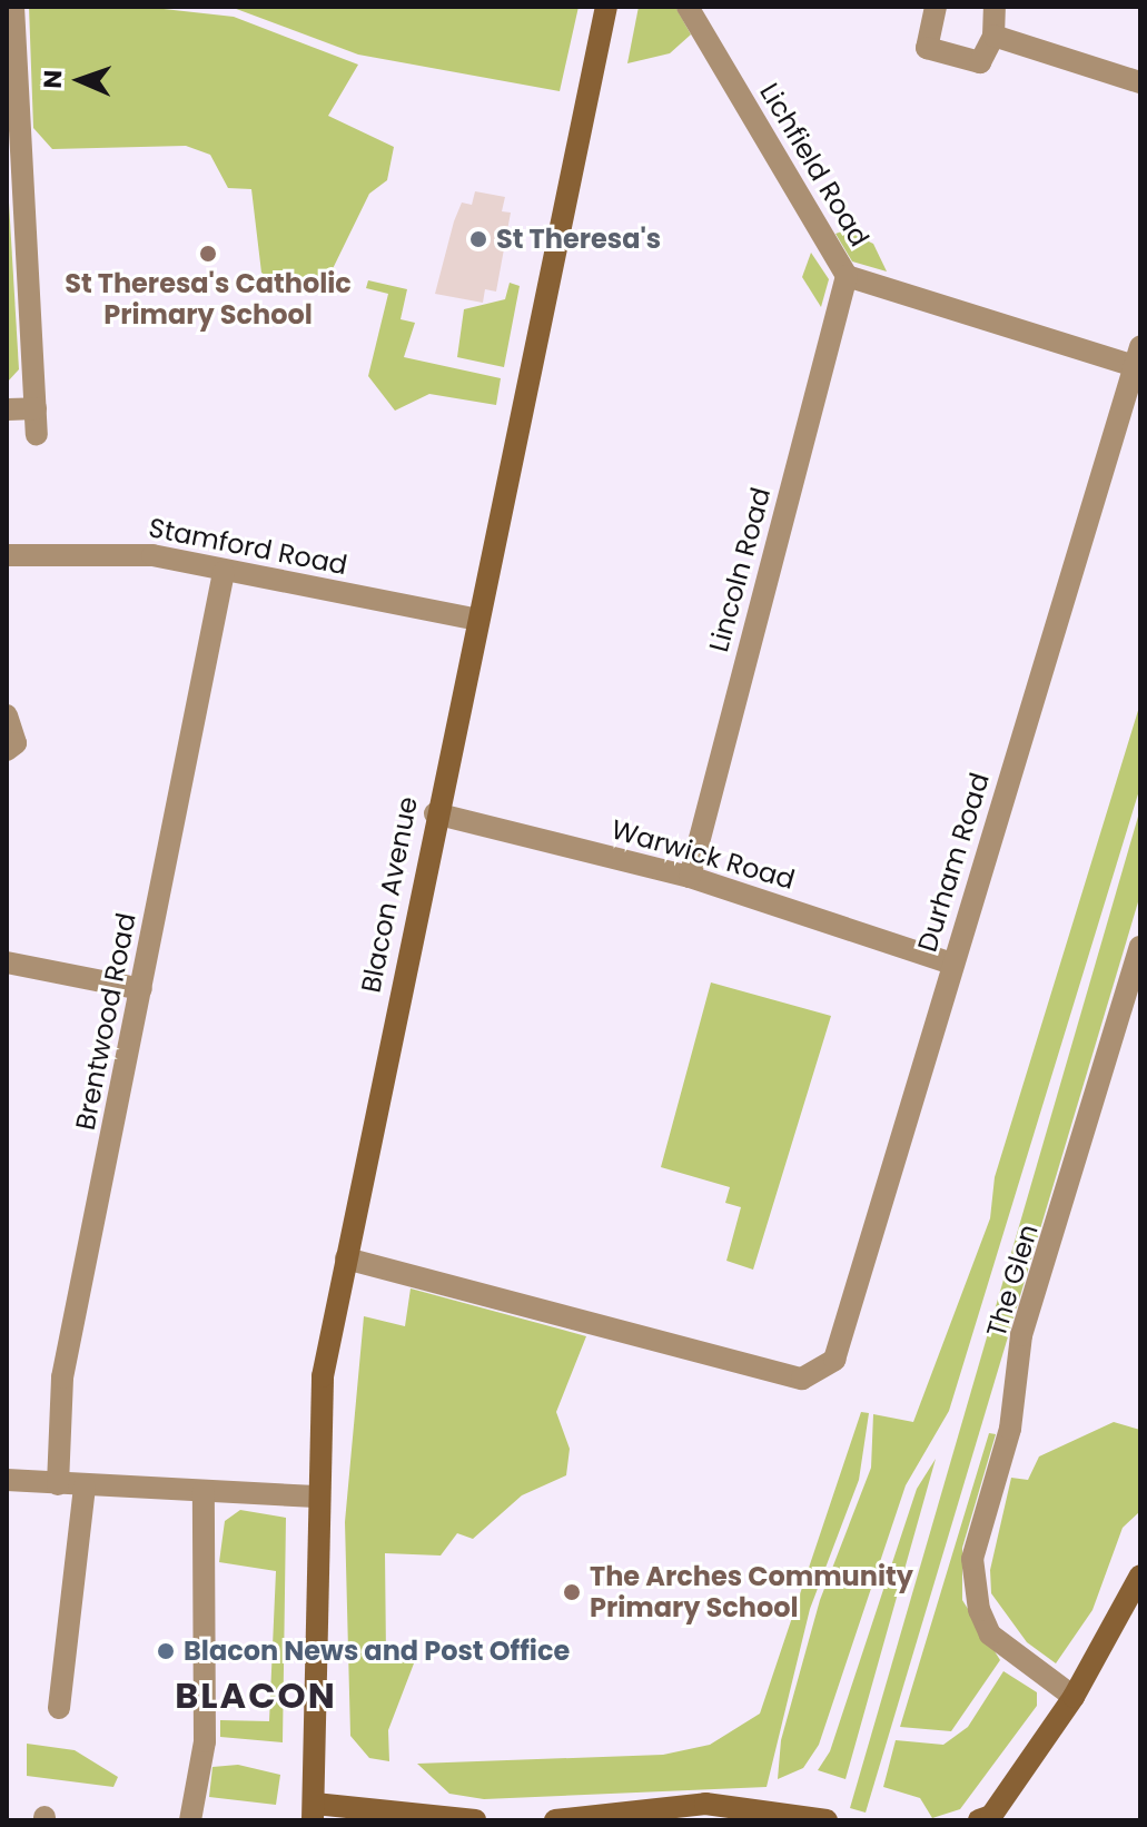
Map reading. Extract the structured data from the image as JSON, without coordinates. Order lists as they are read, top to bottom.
{
  "streets": {
    "street": [
      "Lichfield Road",
      "Stamford Road",
      "Lincoln Road",
      "Warwick Road",
      "Durham Road",
      "Blacon Avenue",
      "Brentwood Road",
      "The Glen"
    ]
  },
  "crossings": [
    ["Lichfield Road", "Lincoln Road"],
    ["Lichfield Road", "Durham Road"],
    ["Stamford Road", "Blacon Avenue"],
    ["Stamford Road", "Brentwood Road"],
    ["Lincoln Road", "Warwick Road"],
    ["Warwick Road", "Durham Road"],
    ["Warwick Road", "Blacon Avenue"],
    ["Durham Road", "Blacon Avenue"]
  ],
  "districts": ["BLACON"],
  "places": [
    "St Theresa's",
    "St Theresa's Catholic Primary School",
    "The Arches Community Primary School",
    "Blacon News and Post Office"
  ],
  "north": "left"
}
